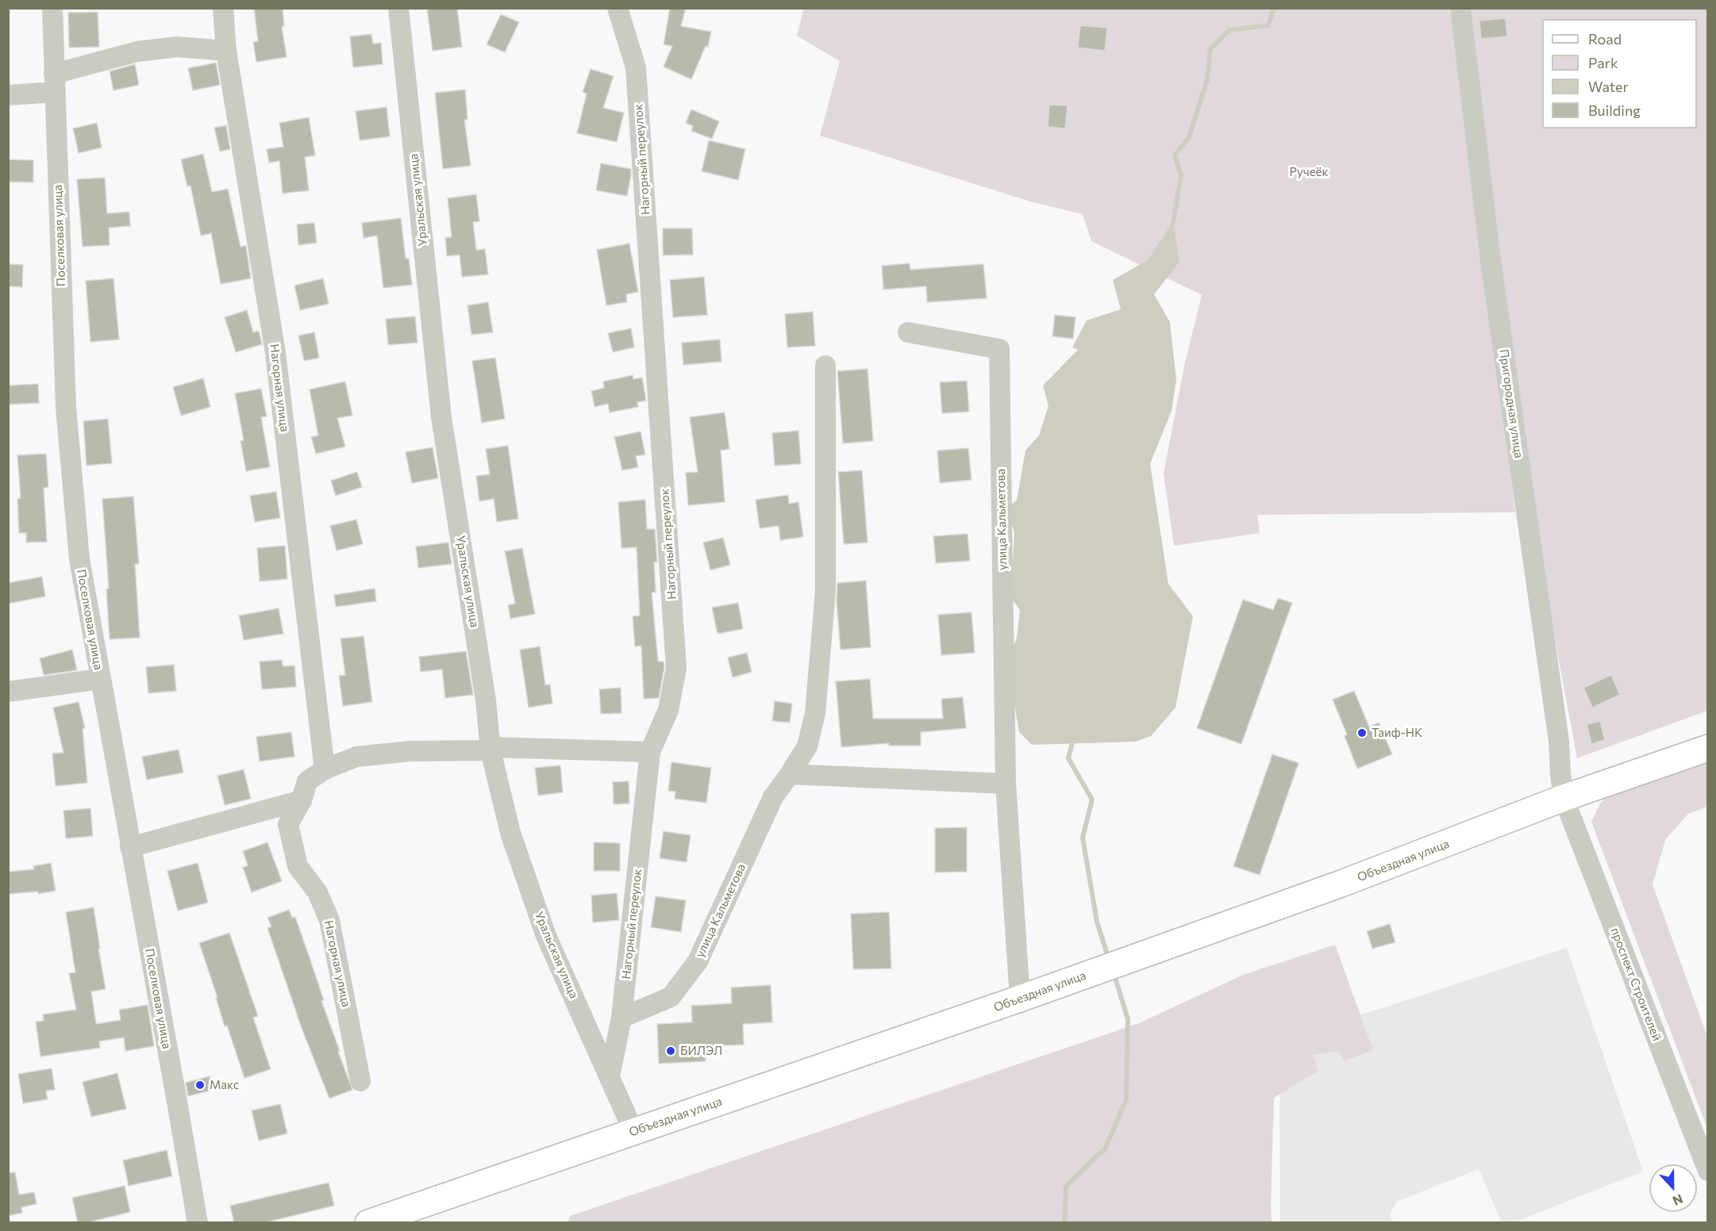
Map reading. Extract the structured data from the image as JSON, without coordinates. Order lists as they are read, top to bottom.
{
  "streets": {
    "main road": ["Объездная улица"],
    "street": [
      "Нагорный переулок",
      "Уральская улица",
      "Поселковая улица",
      "Нагорная улица",
      "Пригородная улица",
      "улица Кальметова",
      "проспект Строителей"
    ]
  },
  "crossings": [
    ["Нагорный переулок", "Уральская улица"],
    ["Нагорный переулок", "Нагорная улица"],
    ["Нагорный переулок", "улица Кальметова"],
    ["Уральская улица", "Нагорная улица"],
    ["Уральская улица", "Объездная улица"],
    ["Пригородная улица", "Объездная улица"],
    ["Пригородная улица", "проспект Строителей"],
    ["улица Кальметова", "Объездная улица"],
    ["Объездная улица", "проспект Строителей"]
  ],
  "parks": ["Ручеёк"],
  "places": ["Таиф-НК", "БИЛЭЛ", "Макс"],
  "legend": [
    "Road",
    "Park",
    "Water",
    "Building"
  ],
  "north": "bottom"
}
